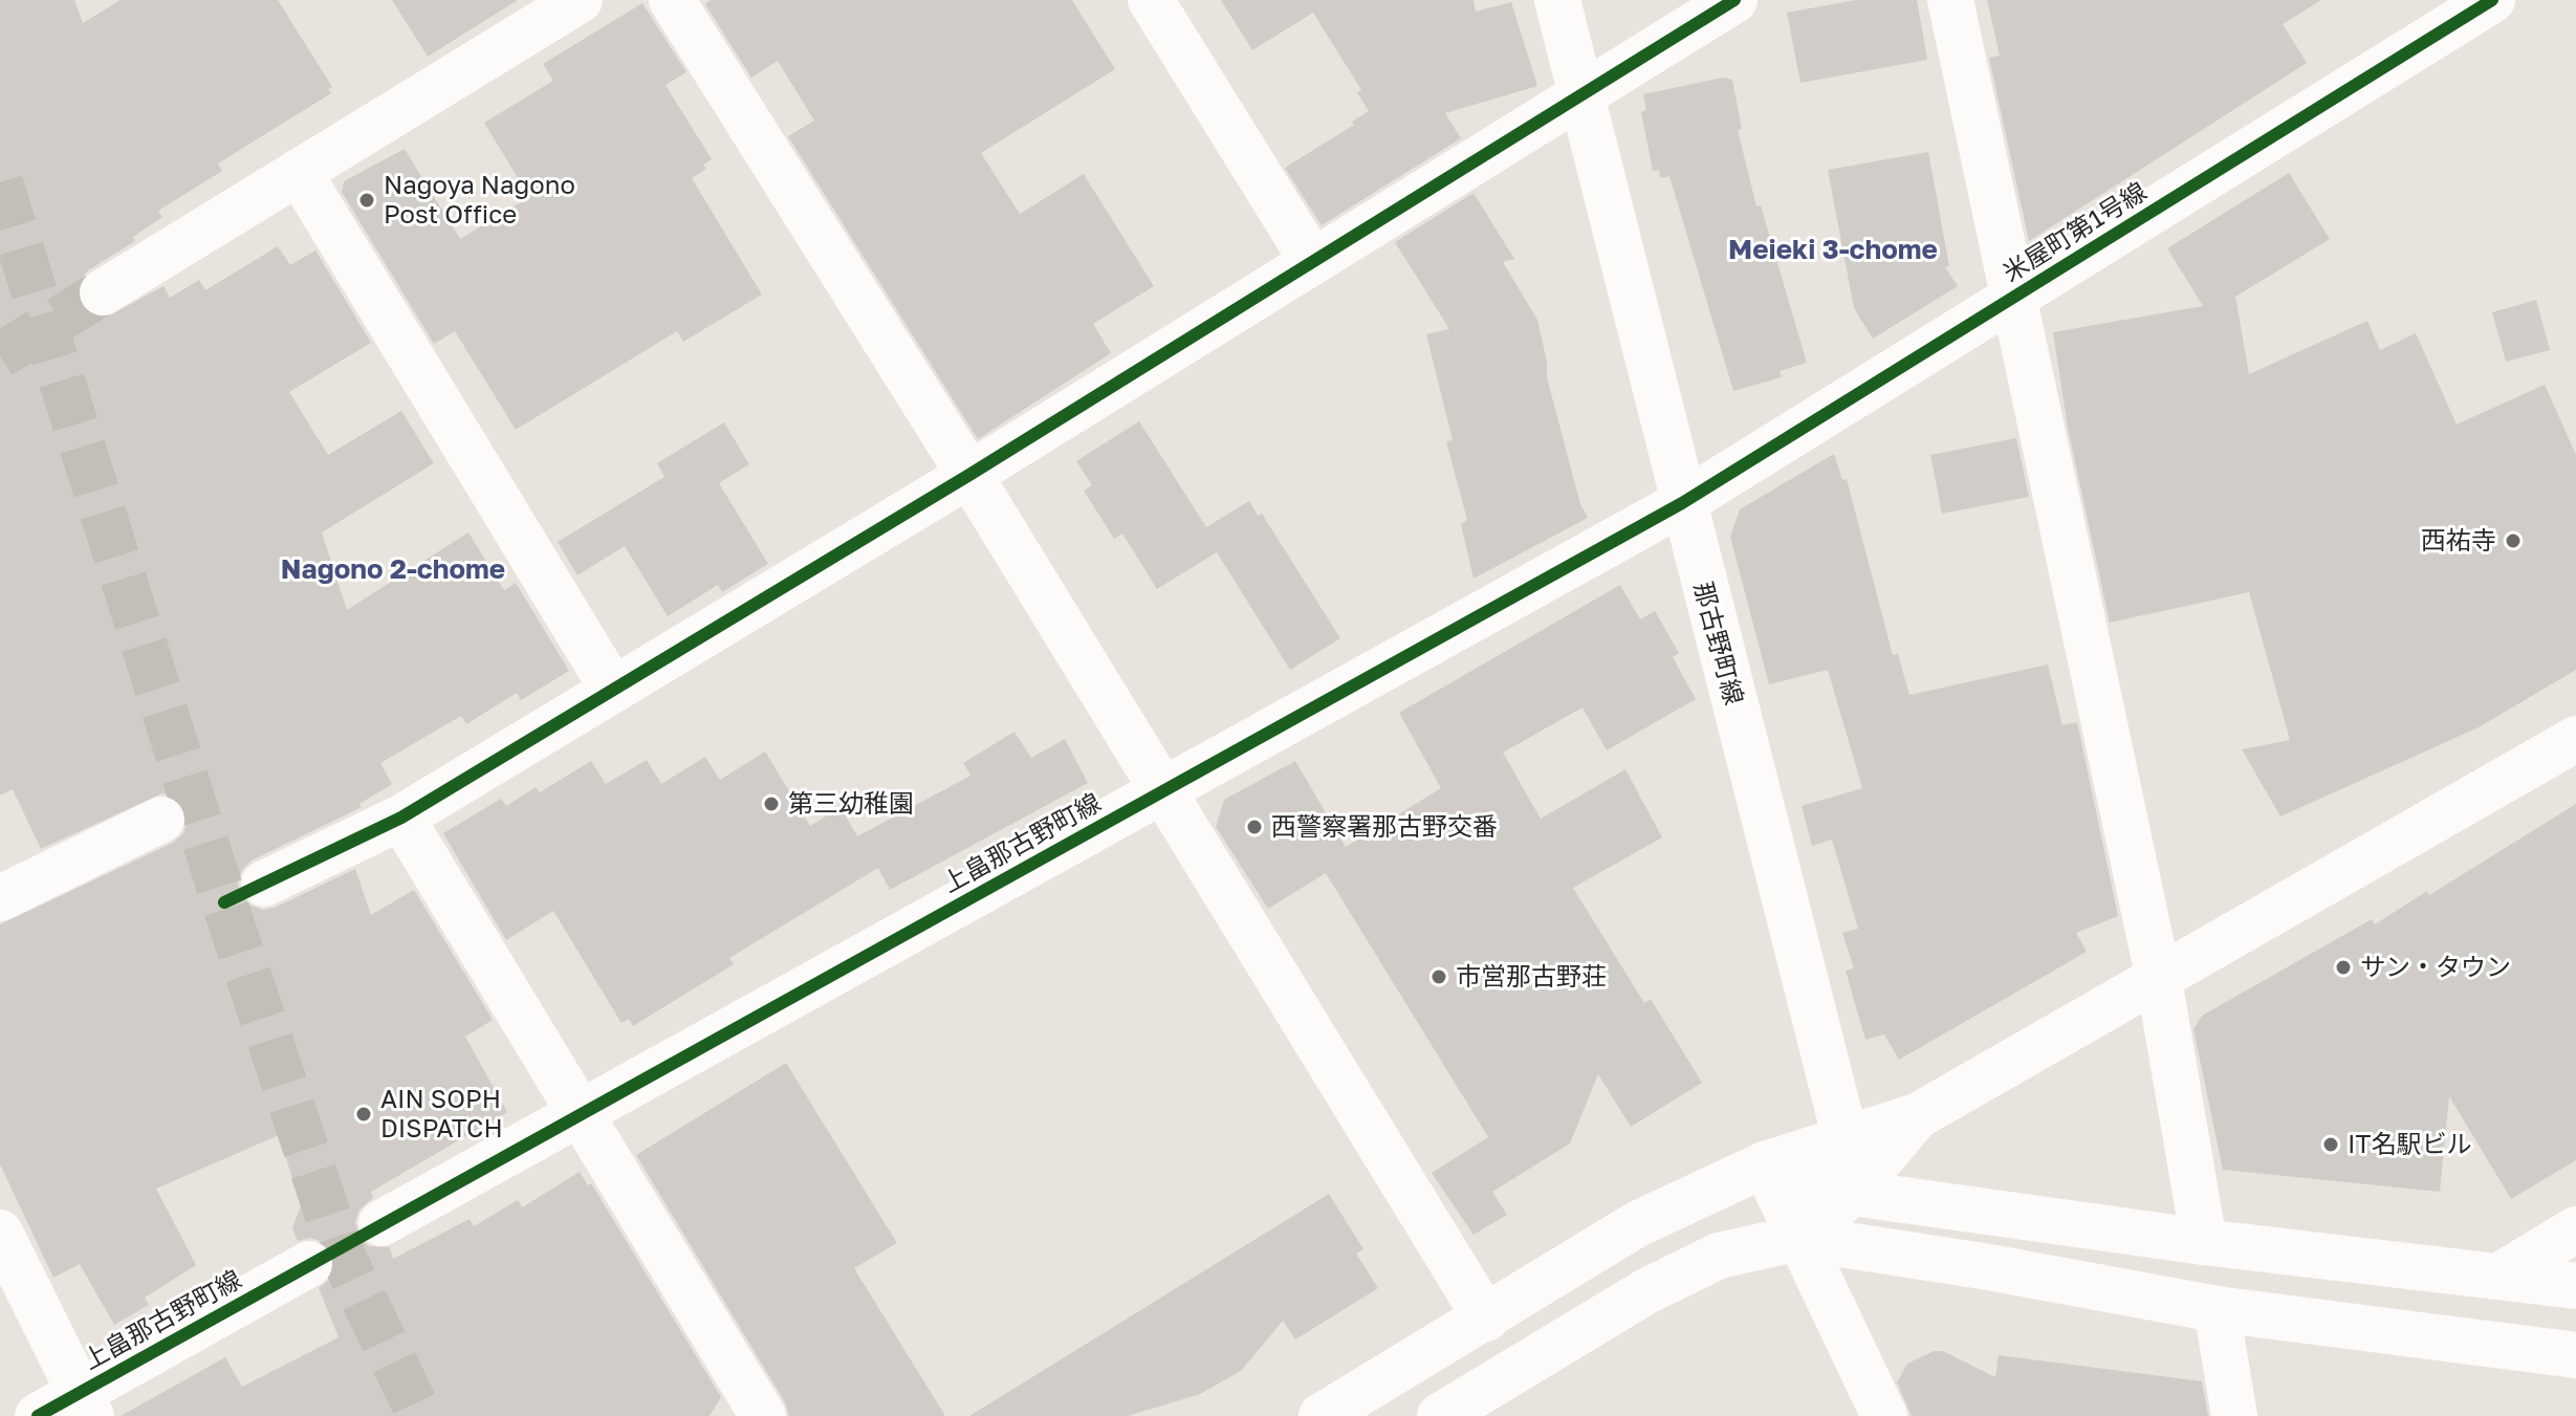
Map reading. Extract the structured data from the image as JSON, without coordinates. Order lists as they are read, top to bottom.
{
  "streets": {
    "street": ["米屋町第1号線", "那古野町線", "上畠那古野町線"]
  },
  "crossings": [
    ["米屋町第1号線", "那古野町線"],
    ["米屋町第1号線", "上畠那古野町線"],
    ["那古野町線", "上畠那古野町線"]
  ],
  "districts": ["Meieki 3-chome", "Nagono 2-chome"],
  "places": [
    "Nagoya Nagono Post Office",
    "西祐寺",
    "第三幼稚園",
    "西警察署那古野交番",
    "サン・タウン",
    "市営那古野荘",
    "AIN SOPH DISPATCH",
    "IT名駅ビル"
  ]
}
